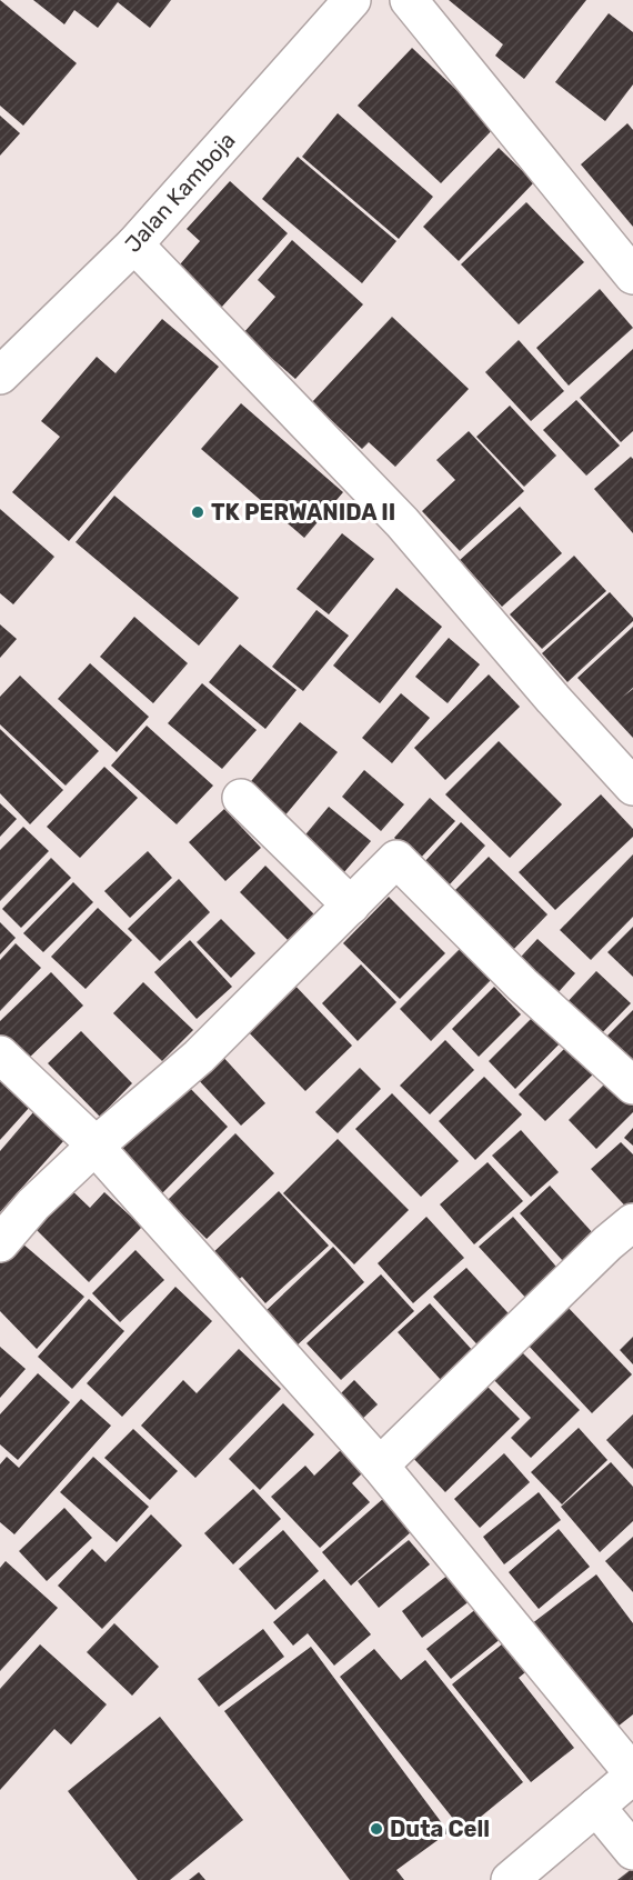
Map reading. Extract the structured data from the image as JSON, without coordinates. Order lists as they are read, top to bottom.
{
  "streets": {
    "main road": ["Jalan Kamboja"]
  },
  "places": ["TK PERWANIDA II", "Duta Cell"]
}
